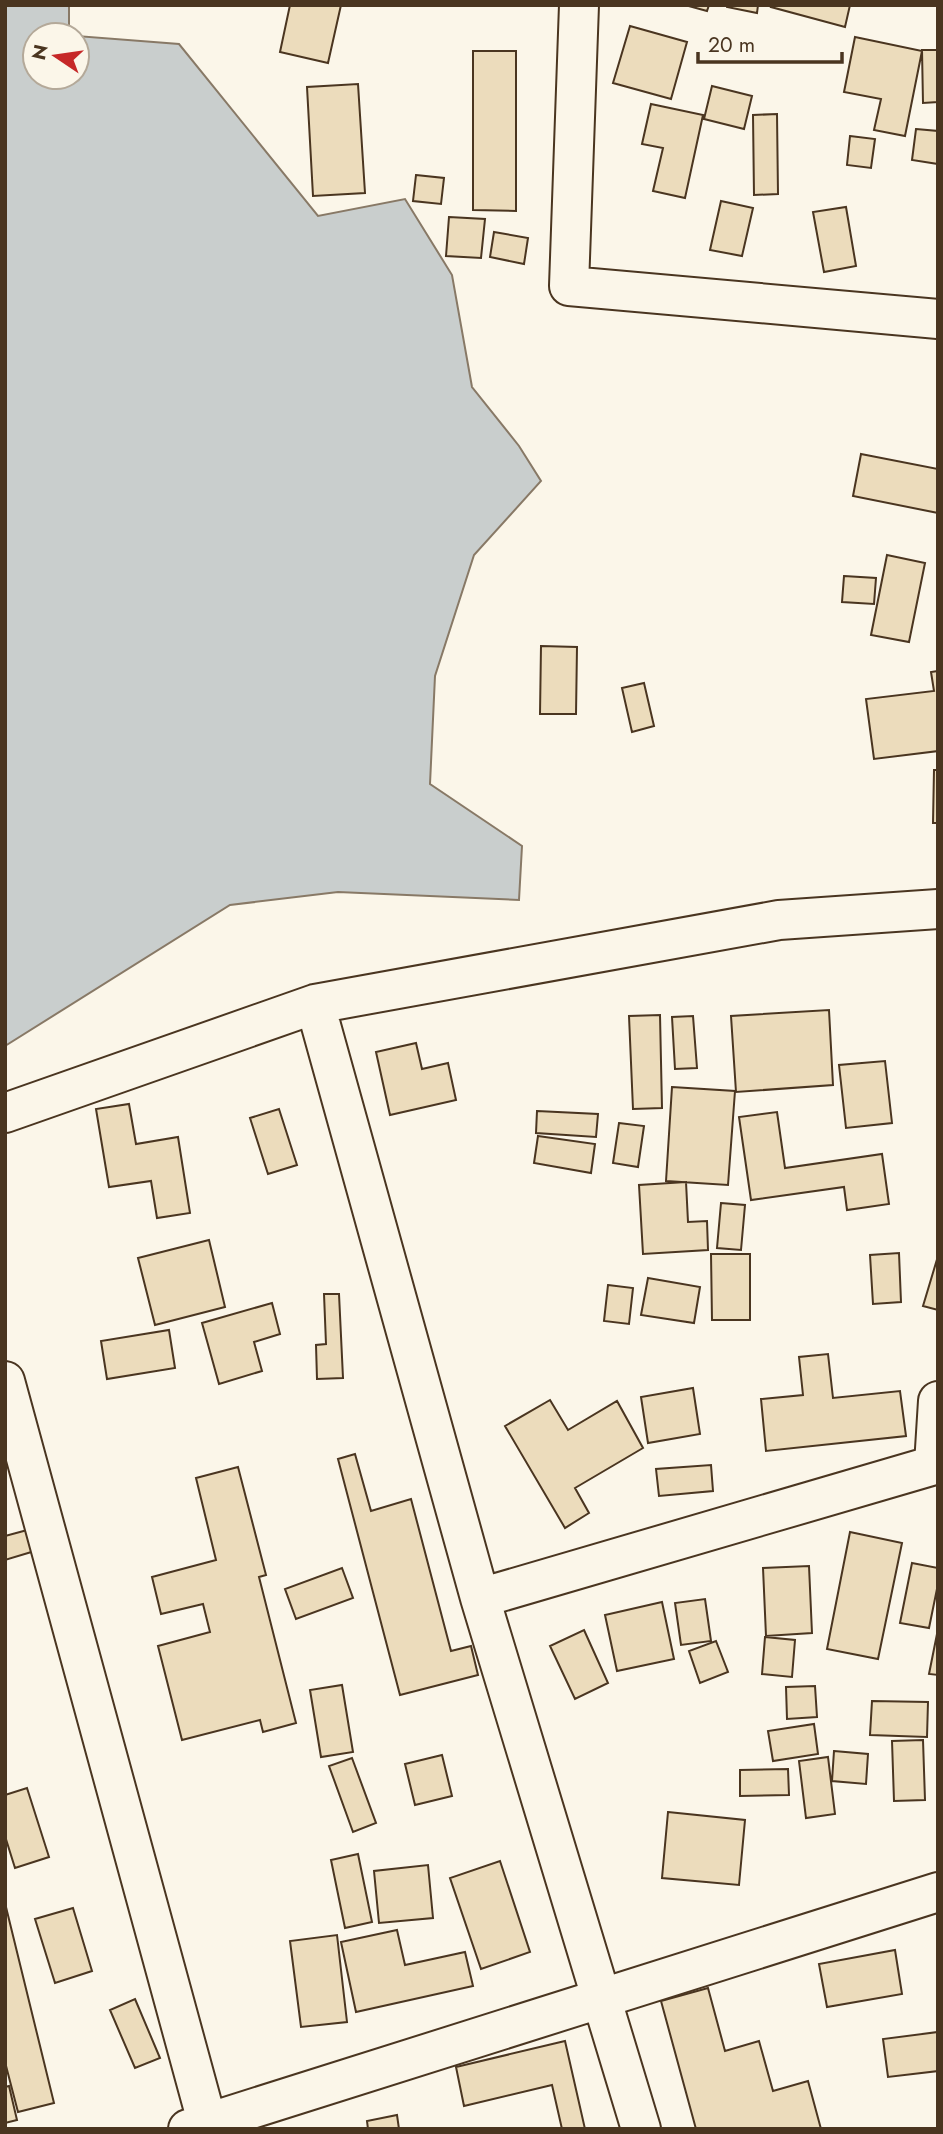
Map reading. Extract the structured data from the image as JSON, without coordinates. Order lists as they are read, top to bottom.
{
  "scale_bar": "20 m",
  "north": "left"
}
